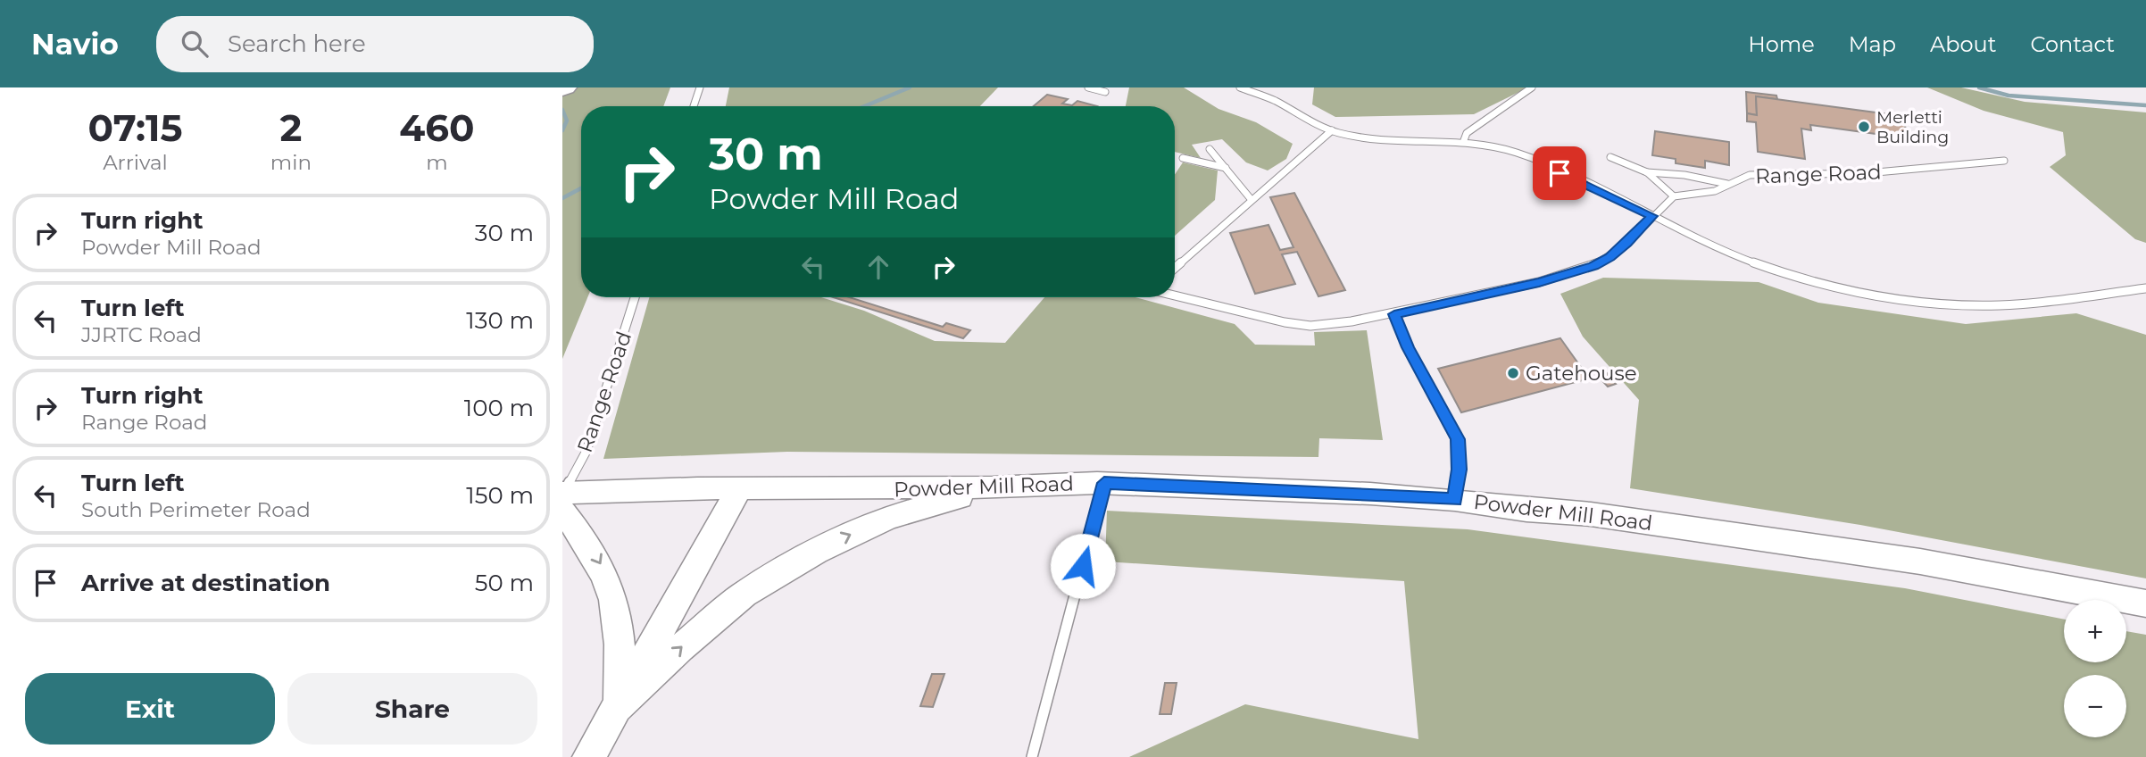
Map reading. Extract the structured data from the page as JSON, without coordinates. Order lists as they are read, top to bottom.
{
  "streets": {
    "main road": ["Powder Mill Road"],
    "lane": ["Range Road"]
  },
  "crossings": [
    ["Range Road", "Powder Mill Road"]
  ],
  "places": ["Merletti Building", "Gatehouse"],
  "page": {
    "header": "Navio",
    "search": "Search here",
    "nav": [
      "Home",
      "Map",
      "About",
      "Contact"
    ],
    "eta": [
      "07:15",
      "Arrival",
      "2",
      "min",
      "460",
      "m"
    ],
    "turn": ["30 m", "Powder Mill Road"],
    "list": [
      {
        "name": "Turn right",
        "note": "Powder Mill Road",
        "value": "30 m"
      },
      {
        "name": "Turn left",
        "note": "JJRTC Road",
        "value": "130 m"
      },
      {
        "name": "Turn right",
        "note": "Range Road",
        "value": "100 m"
      },
      {
        "name": "Turn left",
        "note": "South Perimeter Road",
        "value": "150 m"
      },
      {
        "name": "Arrive at destination",
        "value": "50 m"
      }
    ],
    "map_buttons": ["+", "−"],
    "buttons": ["Exit", "Share"]
  }
}
